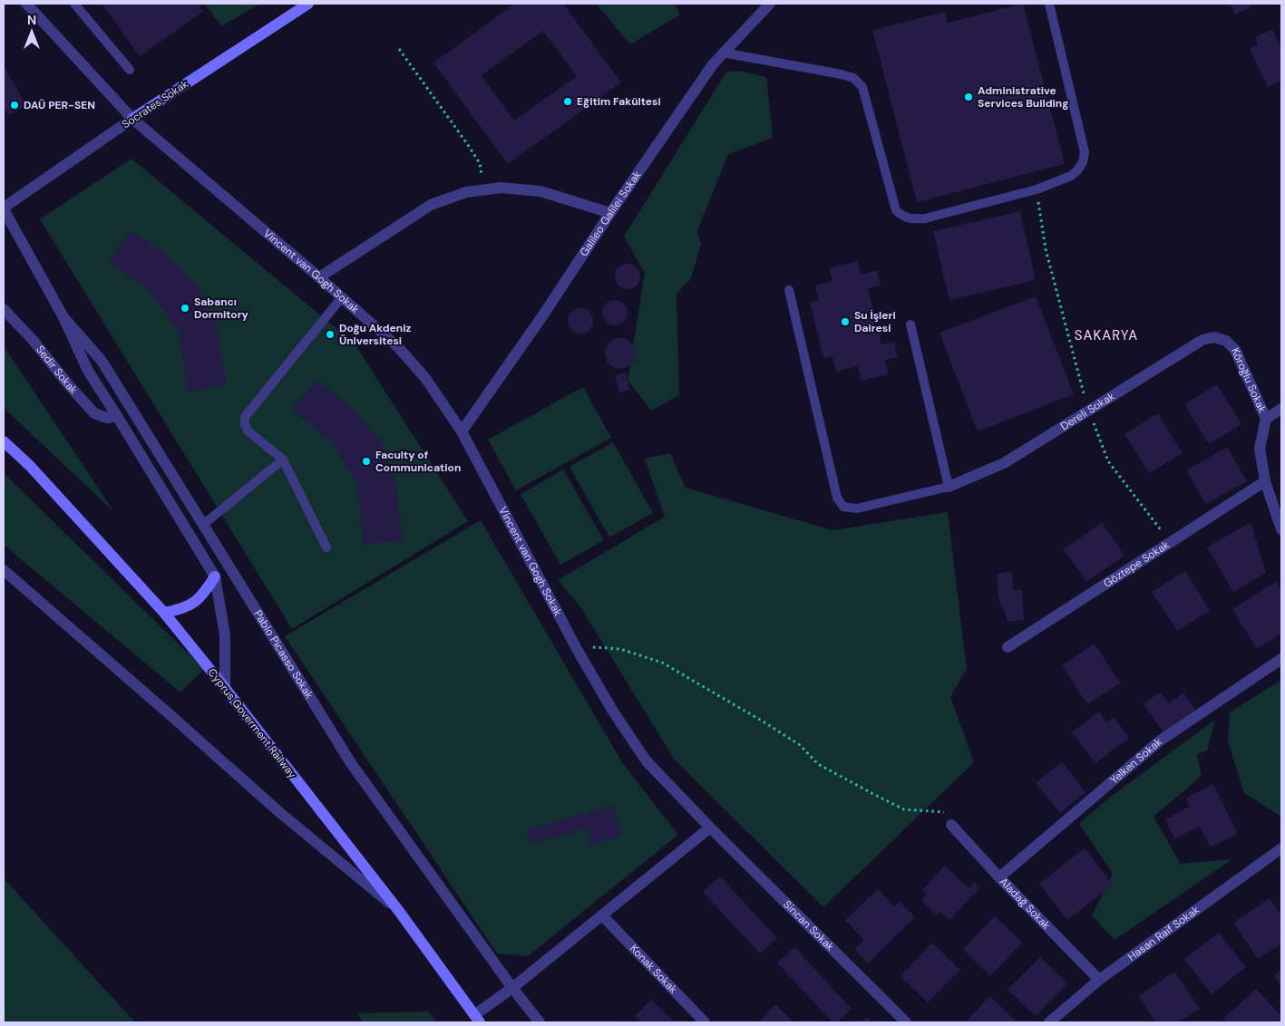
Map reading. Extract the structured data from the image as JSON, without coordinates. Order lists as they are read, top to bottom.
{
  "streets": {
    "main road": ["Socrates Sokak", "Cyprus Goverment Railway"],
    "street": [
      "Galileo Galilei Sokak",
      "Vincent van Gogh Sokak",
      "Sedir Sokak",
      "Köroğlu Sokak",
      "Dereli Sokak",
      "Göztepe Sokak",
      "Pablo Picasso Sokak",
      "Yelken Sokak",
      "Aladağ Sokak",
      "Sincan Sokak",
      "Hasan Raif Sokak",
      "Konak Sokak"
    ]
  },
  "crossings": [
    ["Socrates Sokak", "Vincent van Gogh Sokak"],
    ["Socrates Sokak", "Pablo Picasso Sokak"],
    ["Galileo Galilei Sokak", "Vincent van Gogh Sokak"],
    ["Vincent van Gogh Sokak", "Sincan Sokak"],
    ["Sedir Sokak", "Pablo Picasso Sokak"],
    ["Köroğlu Sokak", "Dereli Sokak"],
    ["Köroğlu Sokak", "Göztepe Sokak"],
    ["Pablo Picasso Sokak", "Cyprus Goverment Railway"],
    ["Yelken Sokak", "Aladağ Sokak"],
    ["Aladağ Sokak", "Hasan Raif Sokak"]
  ],
  "districts": ["SAKARYA"],
  "places": [
    "Administrative Services Building",
    "Eğitim Fakültesi",
    "DAÜ PER-SEN",
    "Sabancı Dormitory",
    "Su İşleri Dairesi",
    "Doğu Akdeniz Üniversitesi",
    "Faculty of Communication"
  ],
  "north": "top"
}
